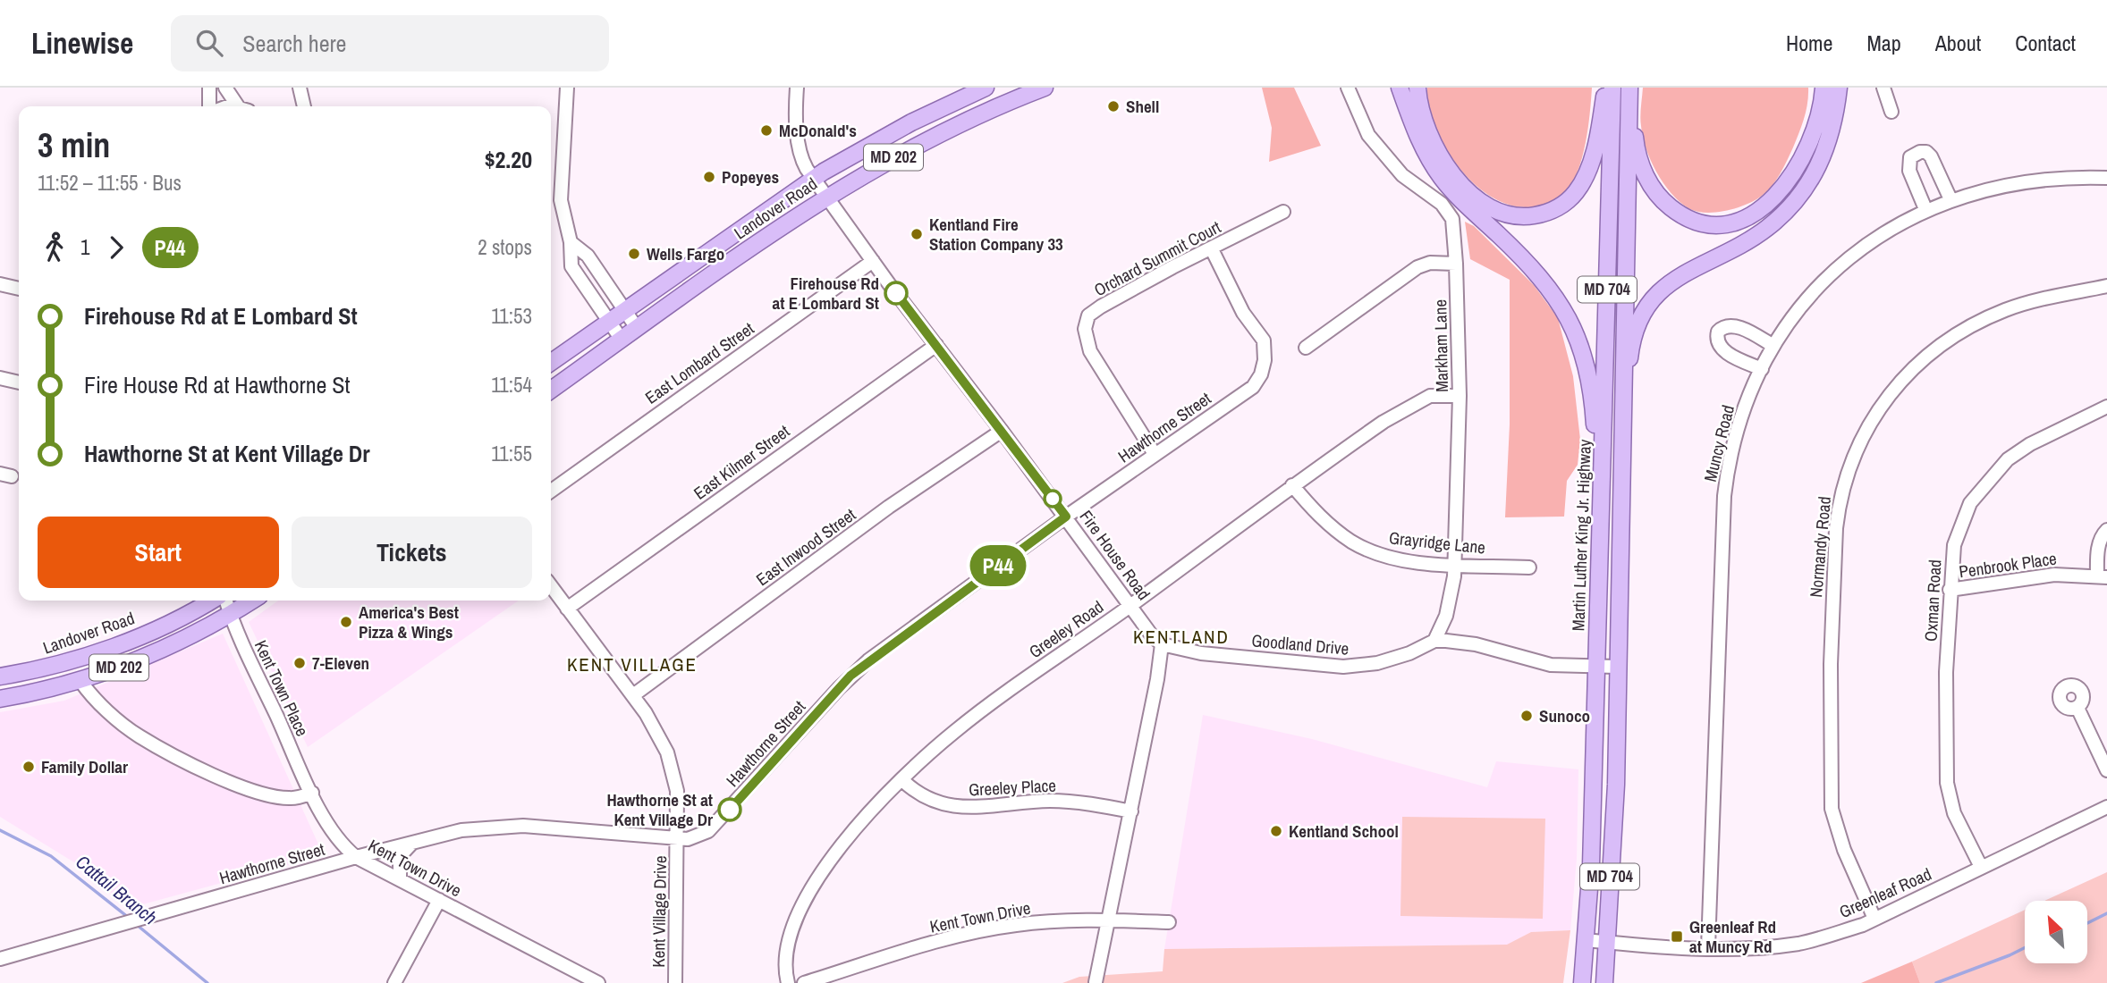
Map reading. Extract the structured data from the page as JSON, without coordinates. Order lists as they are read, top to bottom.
{
  "streets": {
    "main road": [
      "MD 202",
      "Landover Road",
      "MD 704",
      "Martin Luther King Jr. Highway"
    ],
    "street": [
      "Orchard Summit Court",
      "Markham Lane",
      "East Lombard Street",
      "Hawthorne Street",
      "Muncy Road",
      "East Kilmer Street",
      "Grayridge Lane",
      "East Inwood Street",
      "Normandy Road",
      "Fire House Road",
      "Penbrook Place",
      "Oxman Road",
      "Greeley Road",
      "Goodland Drive",
      "Kent Town Place",
      "Greeley Place",
      "Kent Town Drive",
      "Greenleaf Road",
      "Kent Village Drive"
    ]
  },
  "crossings": [
    ["MD 202", "Kent Town Place"],
    ["Landover Road", "Fire House Road"],
    ["Orchard Summit Court", "Hawthorne Street"],
    ["MD 704", "Goodland Drive"],
    ["MD 704", "Greenleaf Road"],
    ["Markham Lane", "Grayridge Lane"],
    ["Markham Lane", "Greeley Road"],
    ["Markham Lane", "Goodland Drive"],
    ["East Lombard Street", "Fire House Road"],
    ["Hawthorne Street", "Fire House Road"],
    ["Hawthorne Street", "Kent Town Drive"],
    ["Hawthorne Street", "Kent Village Drive"],
    ["Muncy Road", "Greenleaf Road"],
    ["East Kilmer Street", "Fire House Road"],
    ["East Kilmer Street", "Kent Village Drive"],
    ["Martin Luther King Jr. Highway", "Goodland Drive"],
    ["Martin Luther King Jr. Highway", "Greenleaf Road"],
    ["Grayridge Lane", "Greeley Road"],
    ["East Inwood Street", "Fire House Road"],
    ["East Inwood Street", "Kent Village Drive"],
    ["Normandy Road", "Greenleaf Road"],
    ["Fire House Road", "Greeley Road"],
    ["Fire House Road", "Goodland Drive"],
    ["Penbrook Place", "Oxman Road"],
    ["Oxman Road", "Greenleaf Road"],
    ["Greeley Road", "Greeley Place"],
    ["Kent Town Place", "Kent Town Drive"]
  ],
  "districts": ["KENTLAND", "KENT VILLAGE"],
  "water": ["Cattail Branch"],
  "places": {
    "other": [
      "Shell",
      "McDonald's",
      "Popeyes",
      "Kentland Fire Station Company 33",
      "Wells Fargo",
      "Firehouse Rd at E Lombard St",
      "America's Best Pizza & Wings",
      "7-Eleven",
      "Sunoco",
      "Family Dollar",
      "Hawthorne St at Kent Village Dr",
      "Kentland School"
    ],
    "transit": ["Greenleaf Rd at Muncy Rd"]
  },
  "lines": ["bus line P44"],
  "north": "top left",
  "page": {
    "header": "Linewise",
    "search": "Search here",
    "nav": [
      "Home",
      "Map",
      "About",
      "Contact"
    ],
    "on_map": "P44",
    "heading": ["3 min", "11:52 – 11:55 · Bus", "$2.20"],
    "legs": ["1", "P44", "2 stops"],
    "list": [
      {
        "name": "Firehouse Rd at E Lombard St",
        "value": "11:53"
      },
      {
        "name": "Fire House Rd at Hawthorne St",
        "value": "11:54"
      },
      {
        "name": "Hawthorne St at Kent Village Dr",
        "value": "11:55"
      }
    ],
    "buttons": ["Start", "Tickets"]
  }
}
